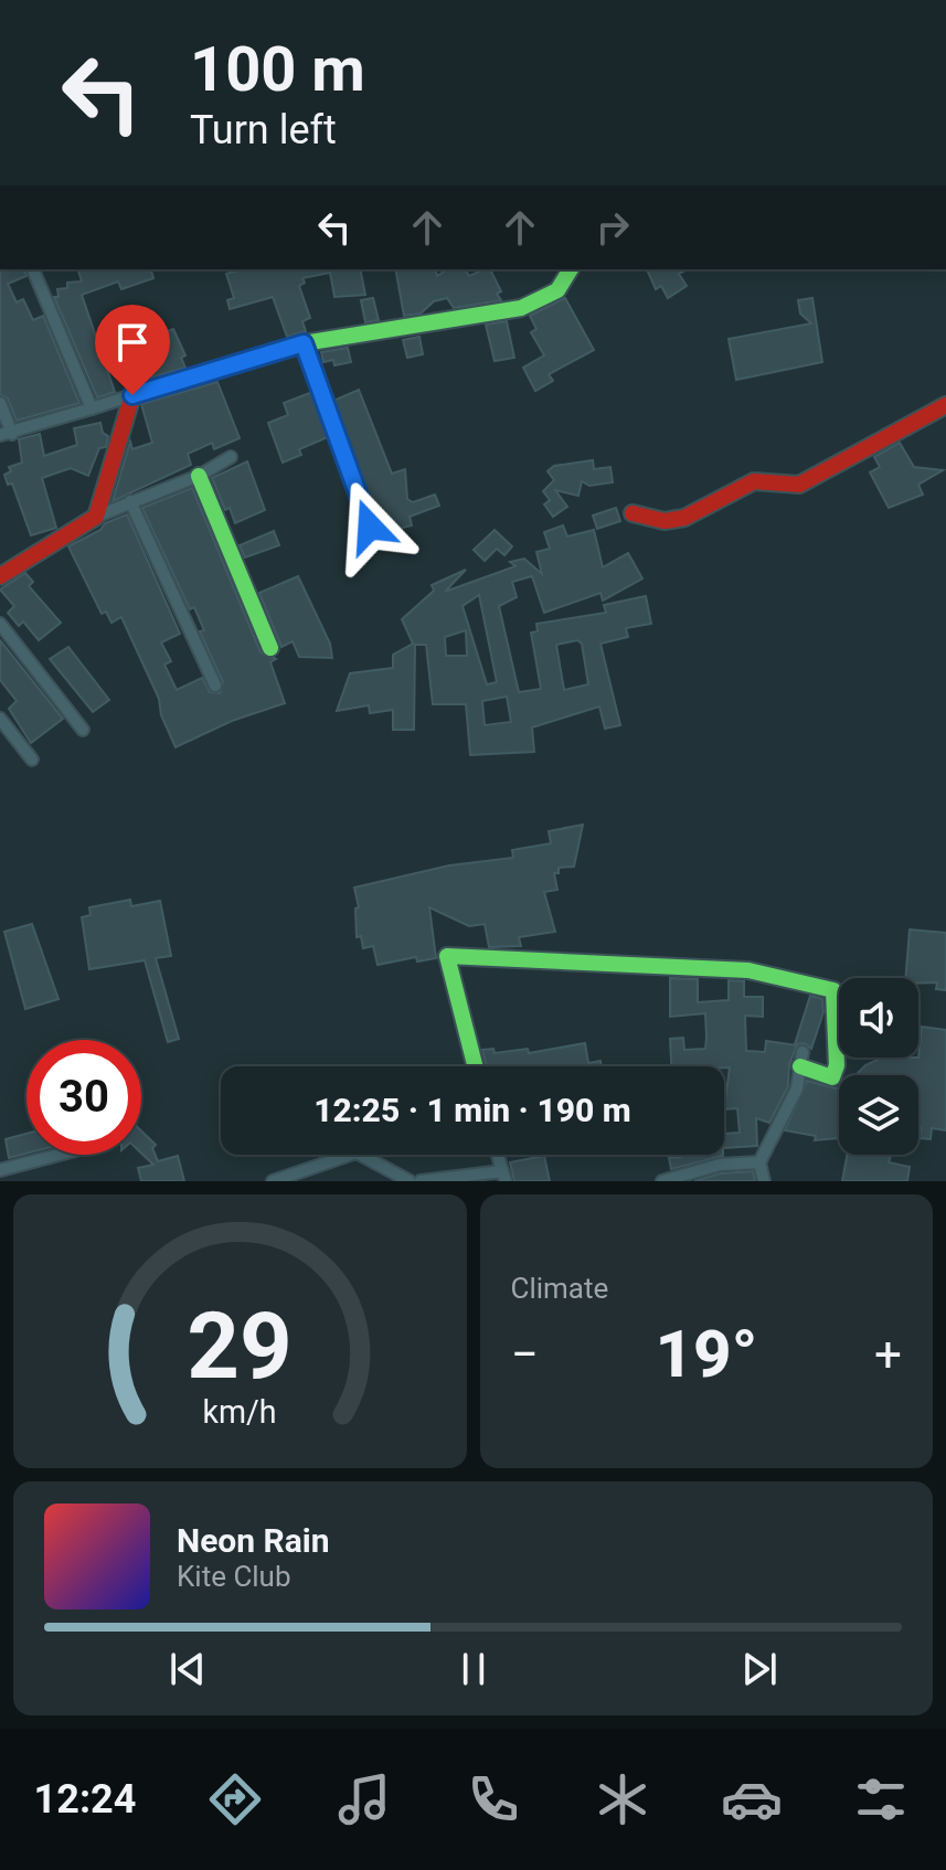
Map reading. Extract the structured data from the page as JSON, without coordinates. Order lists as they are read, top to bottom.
{
  "page": {
    "turn": ["100 m", "Turn left"],
    "limit": "30",
    "trip": "12:25 · 1 min · 190 m",
    "tile": "Climate",
    "heat": ["−", "19°", "+"],
    "song": ["Neon Rain", "Kite Club"],
    "tabs": "12:24",
    "gauge": ["29", "km/h"]
  }
}
